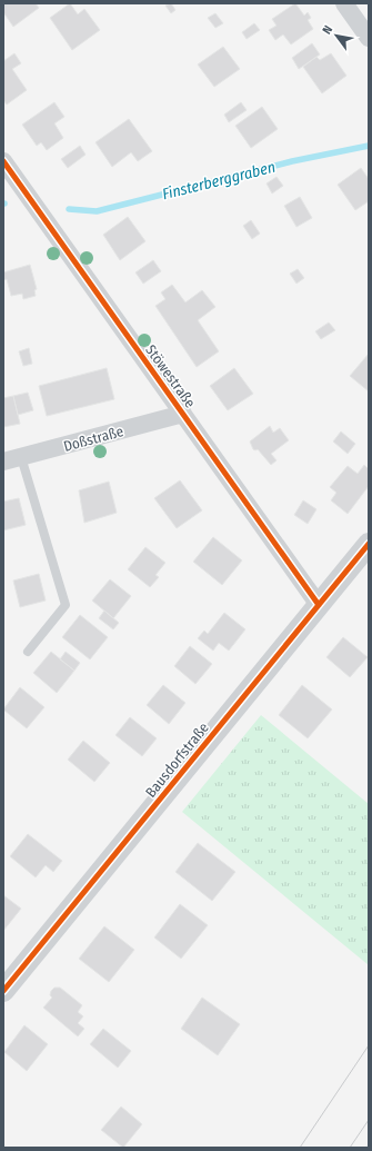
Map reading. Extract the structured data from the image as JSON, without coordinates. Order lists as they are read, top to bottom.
{
  "streets": {
    "street": ["Stöwestraße", "Doßstraße", "Bausdorfstraße"]
  },
  "crossings": [
    ["Stöwestraße", "Doßstraße"],
    ["Stöwestraße", "Bausdorfstraße"]
  ],
  "water": ["Finsterberggraben"],
  "north": "top left"
}
